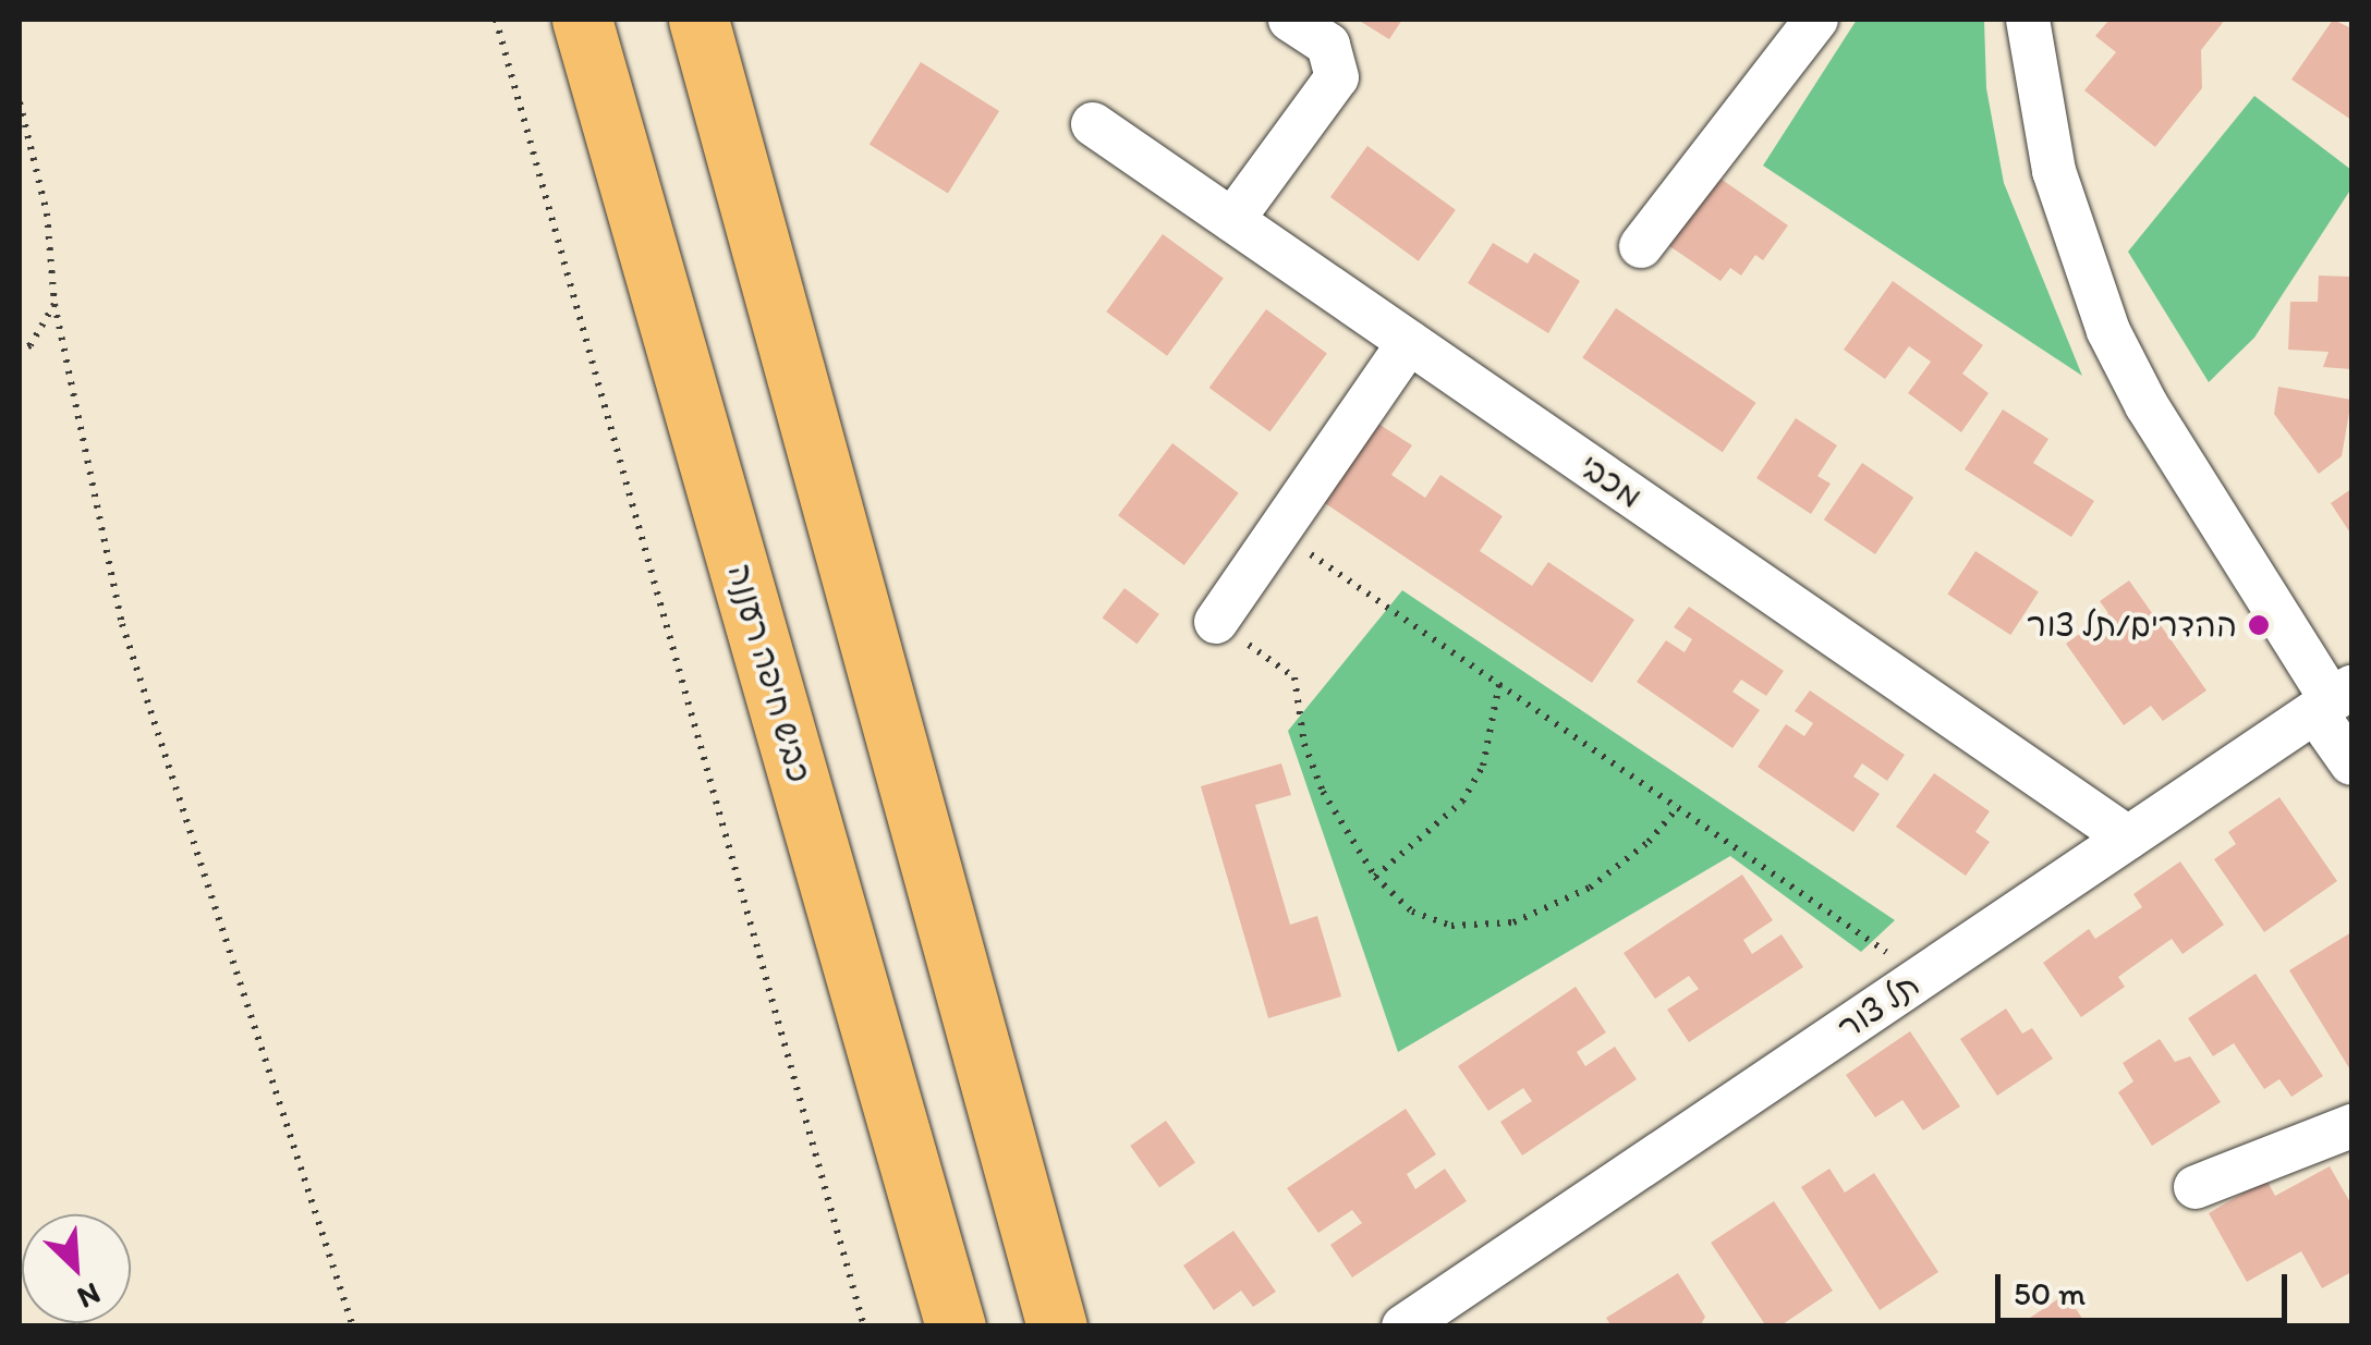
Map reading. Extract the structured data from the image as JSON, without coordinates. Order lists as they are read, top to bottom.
{
  "streets": {
    "highway": ["כביש חיפה רעננה"],
    "street": ["מכבי", "תל צור"]
  },
  "crossings": [
    ["מכבי", "תל צור"]
  ],
  "places": ["ההדרים/תל צור"],
  "scale_bar": "50 m",
  "north": "bottom right"
}
